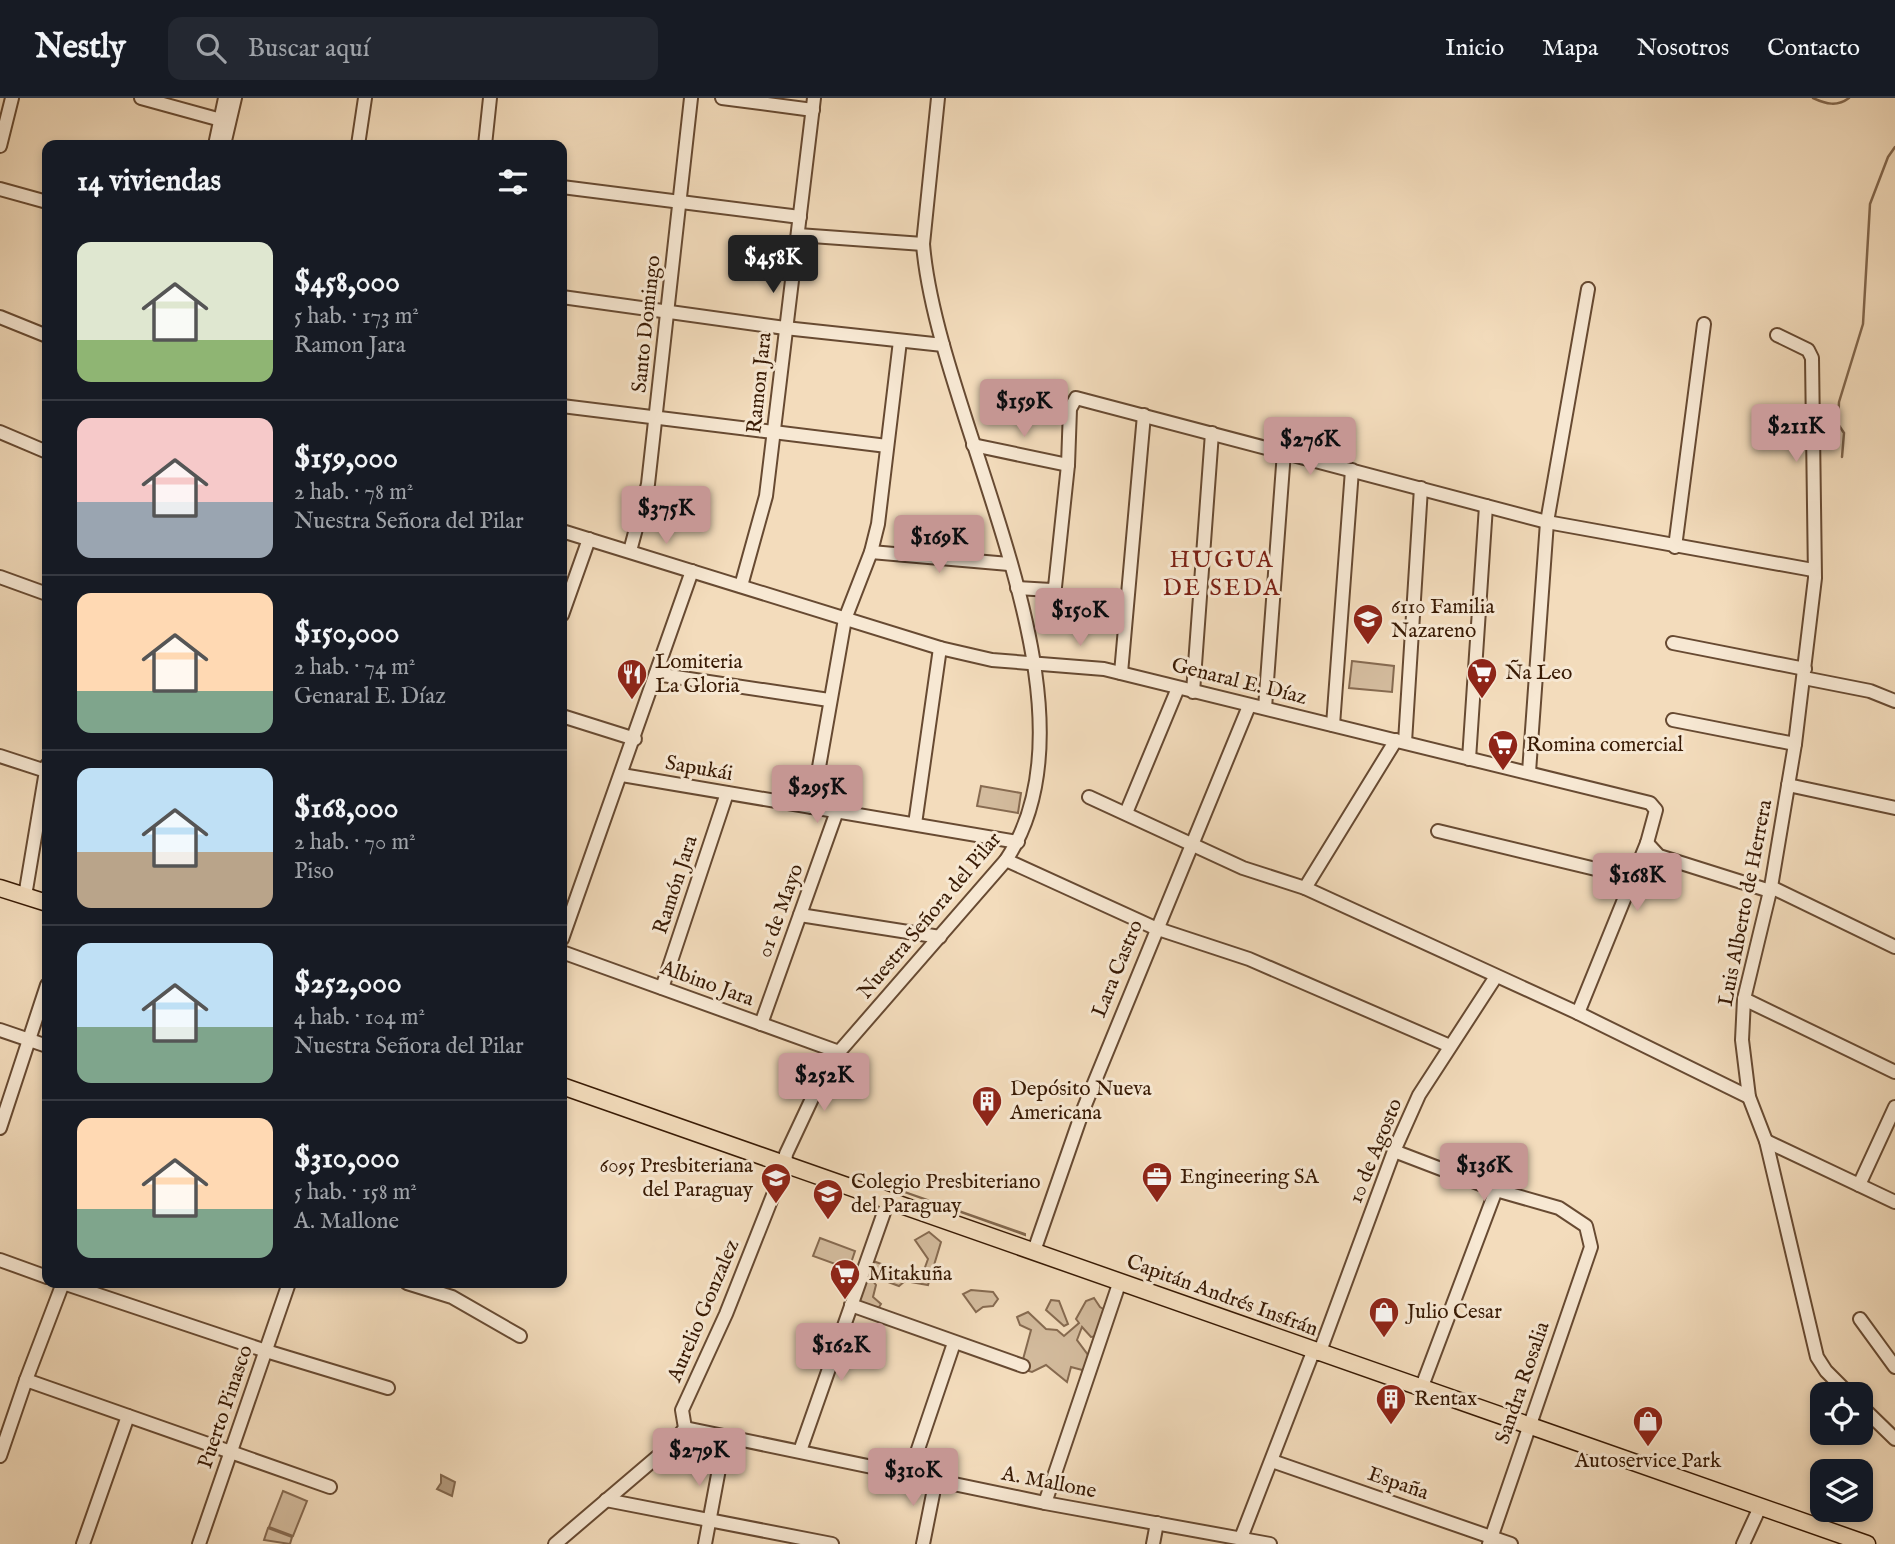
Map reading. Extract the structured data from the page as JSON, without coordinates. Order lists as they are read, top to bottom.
{
  "streets": {
    "main road": ["Capitán Andrés Insfrán"],
    "street": [
      "Santo Domingo",
      "Ramon Jara",
      "Genaral E. Díaz",
      "Sapukái",
      "Ramón Jara",
      "Luis Alberto de Herrera",
      "01 de Mayo",
      "Nuestra Señora del Pilar",
      "Lara Castro",
      "Albino Jara",
      "10 de Agosto",
      "Aurelio Gonzalez",
      "Sandra Rosalia",
      "Puerto Pinasco",
      "A. Mallone",
      "España"
    ]
  },
  "crossings": [
    ["Santo Domingo", "Genaral E. Díaz"],
    ["Ramon Jara", "Genaral E. Díaz"],
    ["Genaral E. Díaz", "Nuestra Señora del Pilar"],
    ["Genaral E. Díaz", "Lara Castro"],
    ["Sapukái", "Ramón Jara"],
    ["Sapukái", "01 de Mayo"],
    ["Sapukái", "Nuestra Señora del Pilar"],
    ["Ramón Jara", "Albino Jara"],
    ["01 de Mayo", "Albino Jara"],
    ["Nuestra Señora del Pilar", "Albino Jara"],
    ["Nuestra Señora del Pilar", "Capitán Andrés Insfrán"],
    ["Nuestra Señora del Pilar", "Aurelio Gonzalez"],
    ["Lara Castro", "Capitán Andrés Insfrán"],
    ["10 de Agosto", "Capitán Andrés Insfrán"],
    ["10 de Agosto", "A. Mallone"],
    ["10 de Agosto", "España"],
    ["Capitán Andrés Insfrán", "Aurelio Gonzalez"],
    ["Capitán Andrés Insfrán", "Sandra Rosalia"],
    ["Aurelio Gonzalez", "A. Mallone"],
    ["Sandra Rosalia", "España"]
  ],
  "districts": ["HUGUA DE SEDA"],
  "places": {
    "school or university": ["6110 Familia Nazareno", "6095 Presbiteriana del Paraguay", "Colegio Presbiteriano del Paraguay"],
    "supermarket": ["Ña Leo", "Romina comercial", "Mitakuña"],
    "restaurant": ["Lomiteria La Gloria"],
    "building": ["Depósito Nueva Americana", "Rentax"],
    "office": ["Engineering SA"],
    "shop": ["Julio Cesar", "Autoservice Park"]
  },
  "page": {
    "header": "Nestly",
    "search": "Buscar aquí",
    "nav": [
      "Inicio",
      "Mapa",
      "Nosotros",
      "Contacto"
    ],
    "heading": "14 viviendas",
    "list": [
      {
        "name": "$458,000",
        "note": "5 hab. · 173 m² · Ramon Jara"
      },
      {
        "name": "$159,000",
        "note": "2 hab. · 78 m² · Nuestra Señora del Pilar"
      },
      {
        "name": "$150,000",
        "note": "2 hab. · 74 m² · Genaral E. Díaz"
      },
      {
        "name": "$168,000",
        "note": "2 hab. · 70 m² · Piso"
      },
      {
        "name": "$252,000",
        "note": "4 hab. · 104 m² · Nuestra Señora del Pilar"
      },
      {
        "name": "$310,000",
        "note": "5 hab. · 158 m² · A. Mallone"
      }
    ],
    "price": [
      "$458K",
      "$159K",
      "$211K",
      "$276K",
      "$375K",
      "$169K",
      "$150K",
      "$295K",
      "$168K",
      "$252K",
      "$136K",
      "$162K",
      "$279K",
      "$310K"
    ]
  }
}
